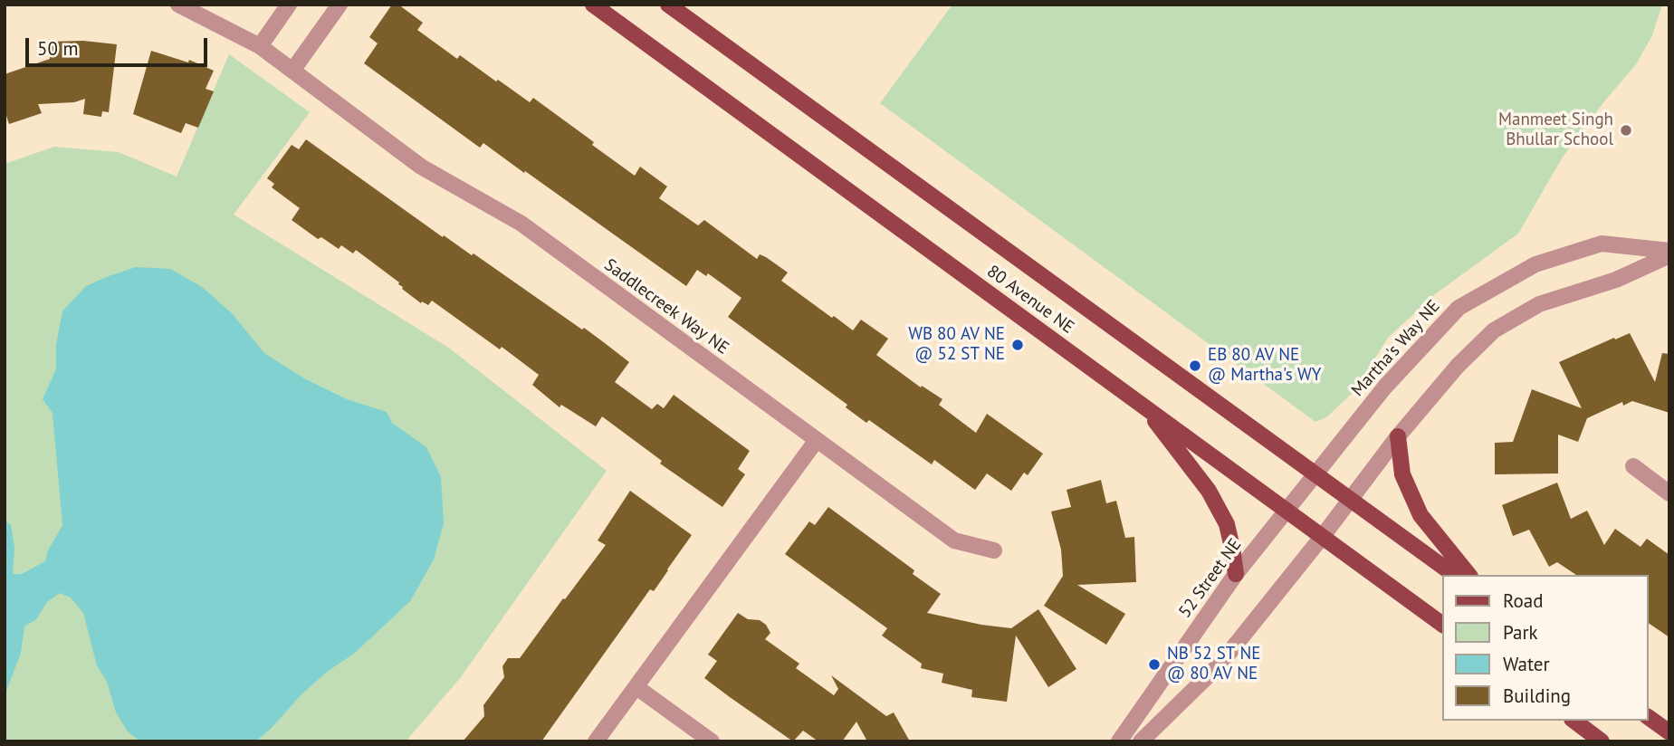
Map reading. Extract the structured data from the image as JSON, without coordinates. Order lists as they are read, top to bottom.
{
  "streets": {
    "main road": ["80 Avenue NE"],
    "street": ["Saddlecreek Way NE", "Martha's Way NE", "52 Street NE"]
  },
  "crossings": [
    ["80 Avenue NE", "Martha's Way NE"],
    ["80 Avenue NE", "52 Street NE"],
    ["Martha's Way NE", "52 Street NE"]
  ],
  "places": [
    "Manmeet Singh Bhullar School",
    "WB 80 AV NE @ 52 ST NE",
    "EB 80 AV NE @ Martha's WY",
    "NB 52 ST NE @ 80 AV NE"
  ],
  "legend": [
    "Road",
    "Park",
    "Water",
    "Building"
  ],
  "scale_bar": "50 m"
}
